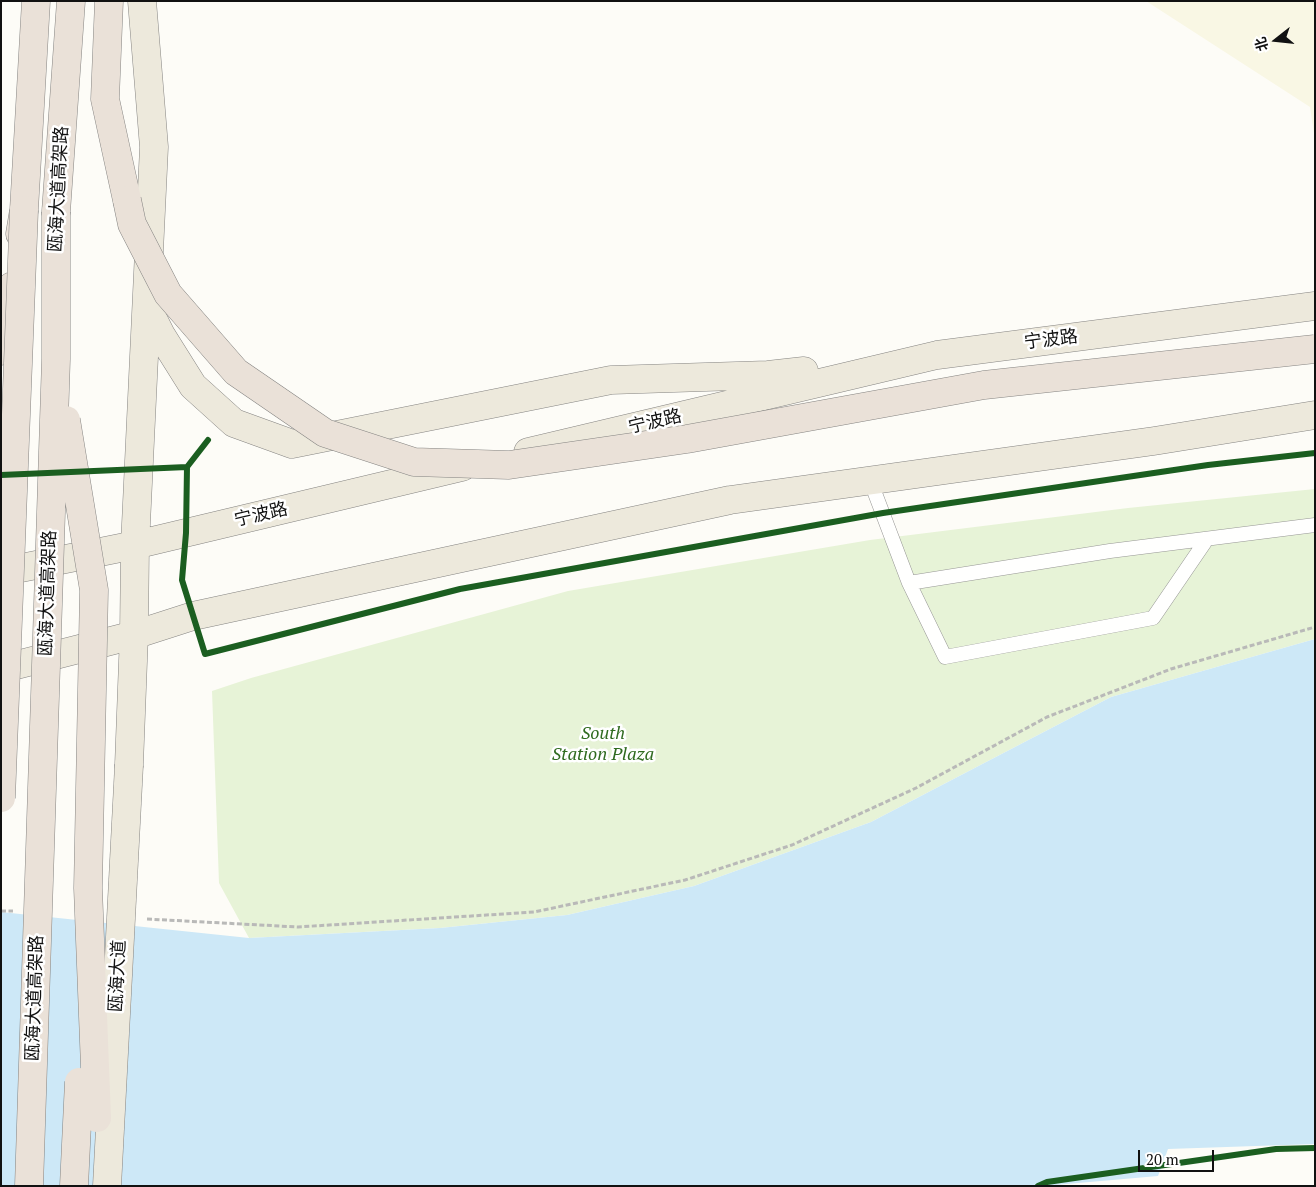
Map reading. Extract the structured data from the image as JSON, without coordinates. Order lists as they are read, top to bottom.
{
  "streets": {
    "highway": ["瓯海大道高架路"],
    "main road": ["宁波路", "瓯海大道"]
  },
  "crossings": [
    ["宁波路", "瓯海大道"]
  ],
  "parks": ["South Station Plaza"],
  "scale_bar": "20 m",
  "north": "left"
}
